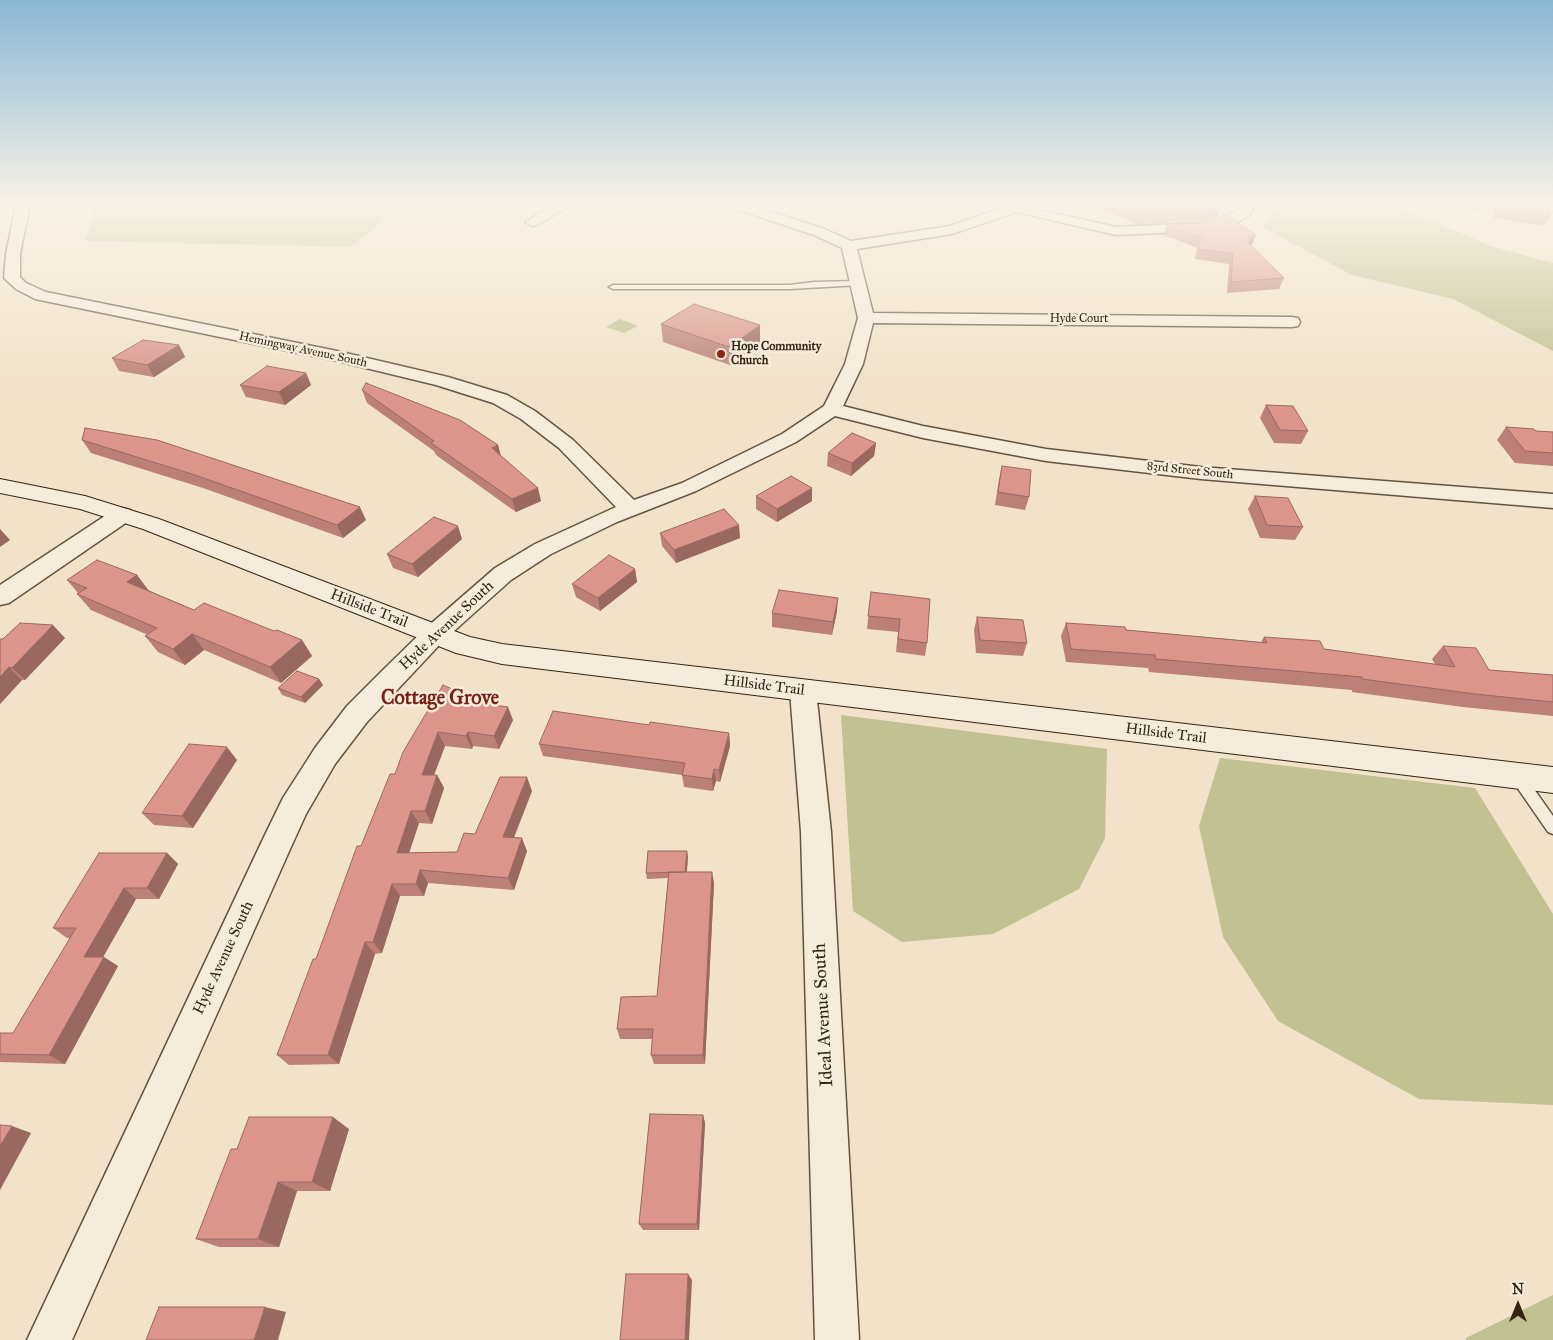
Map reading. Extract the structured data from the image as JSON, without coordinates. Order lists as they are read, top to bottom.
{
  "streets": {
    "street": [
      "Hyde Court",
      "Hemingway Avenue South",
      "83rd Street South",
      "Hillside Trail",
      "Hyde Avenue South",
      "Ideal Avenue South"
    ]
  },
  "crossings": [
    ["Hyde Court", "Hyde Avenue South"],
    ["Hemingway Avenue South", "Hyde Avenue South"],
    ["83rd Street South", "Hyde Avenue South"],
    ["Hillside Trail", "Hyde Avenue South"],
    ["Hillside Trail", "Ideal Avenue South"]
  ],
  "districts": ["Cottage Grove"],
  "places": ["Hope Community Church"],
  "north": "top"
}
